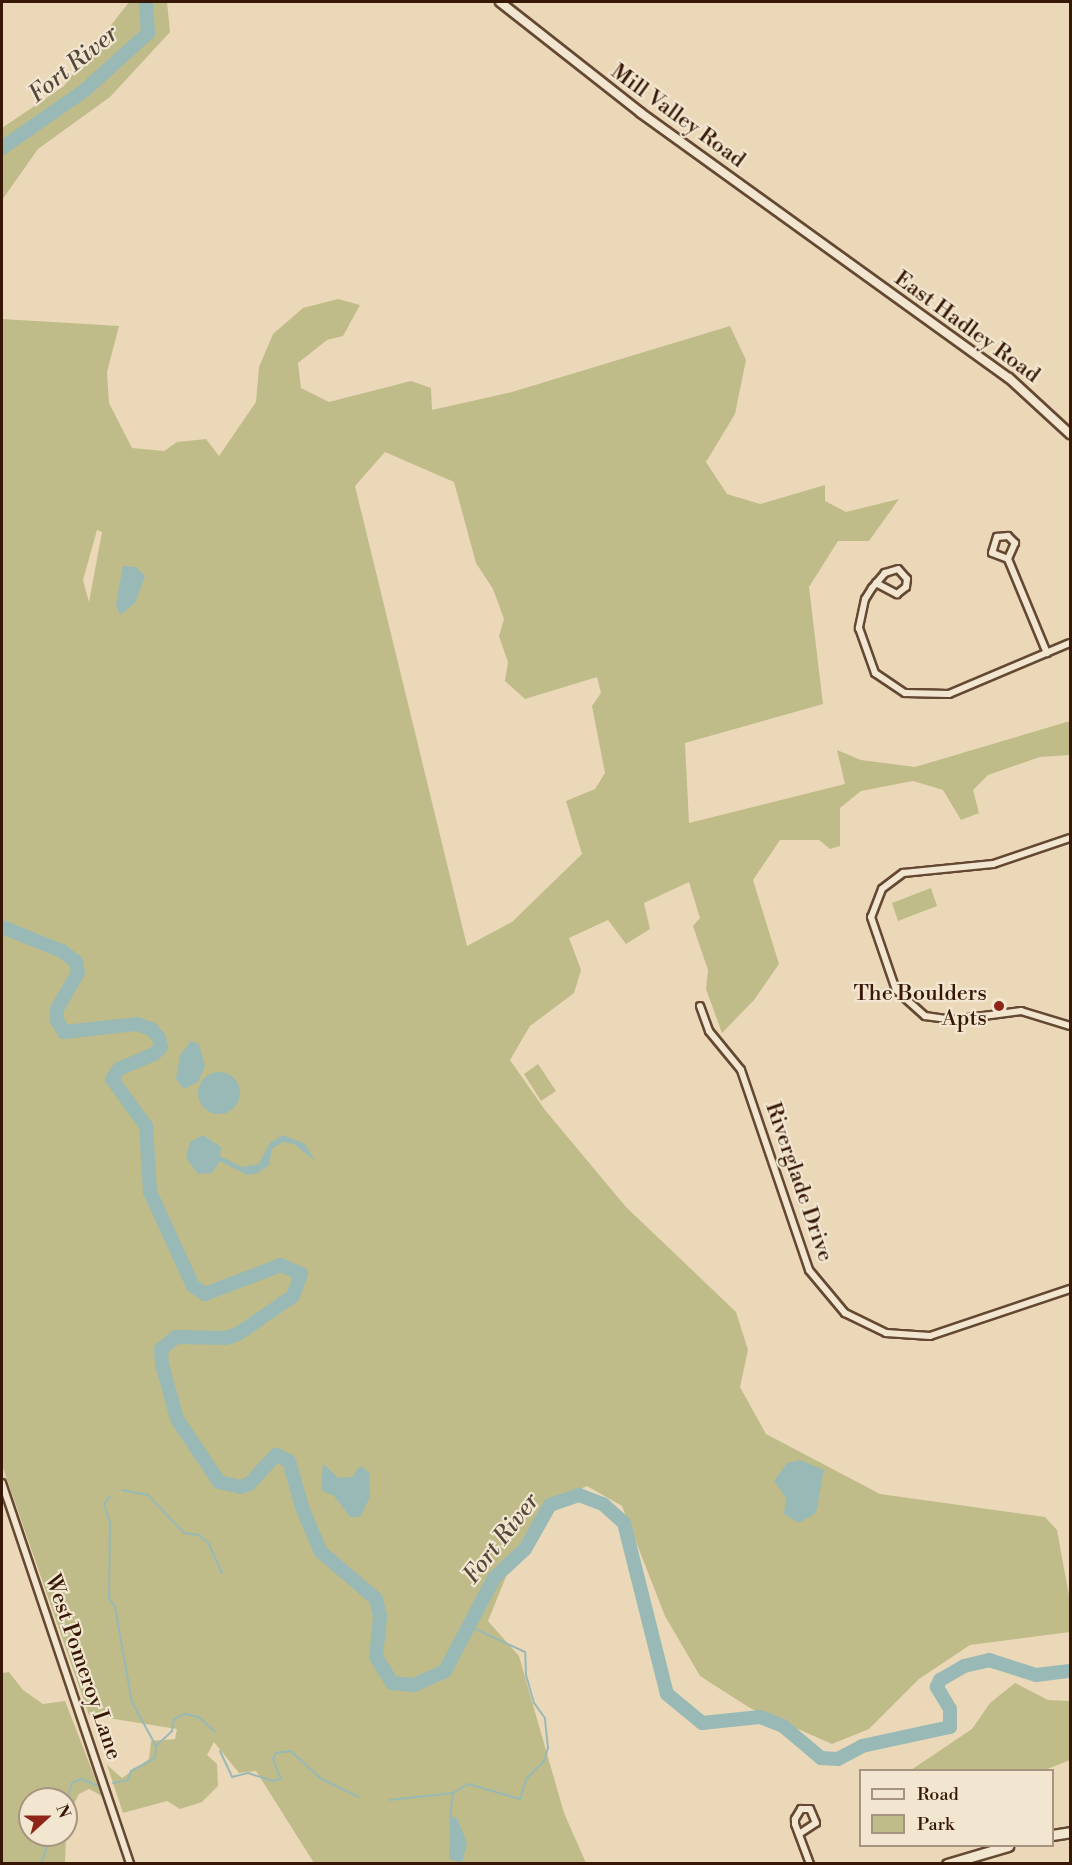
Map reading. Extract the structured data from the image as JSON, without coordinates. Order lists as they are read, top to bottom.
{
  "streets": {
    "street": [
      "Mill Valley Road",
      "East Hadley Road",
      "Riverglade Drive",
      "West Pomeroy Lane"
    ]
  },
  "crossings": [
    ["Mill Valley Road", "East Hadley Road"]
  ],
  "water": ["Fort River"],
  "places": ["The Boulders Apts"],
  "legend": ["Road", "Park"],
  "north": "right"
}
